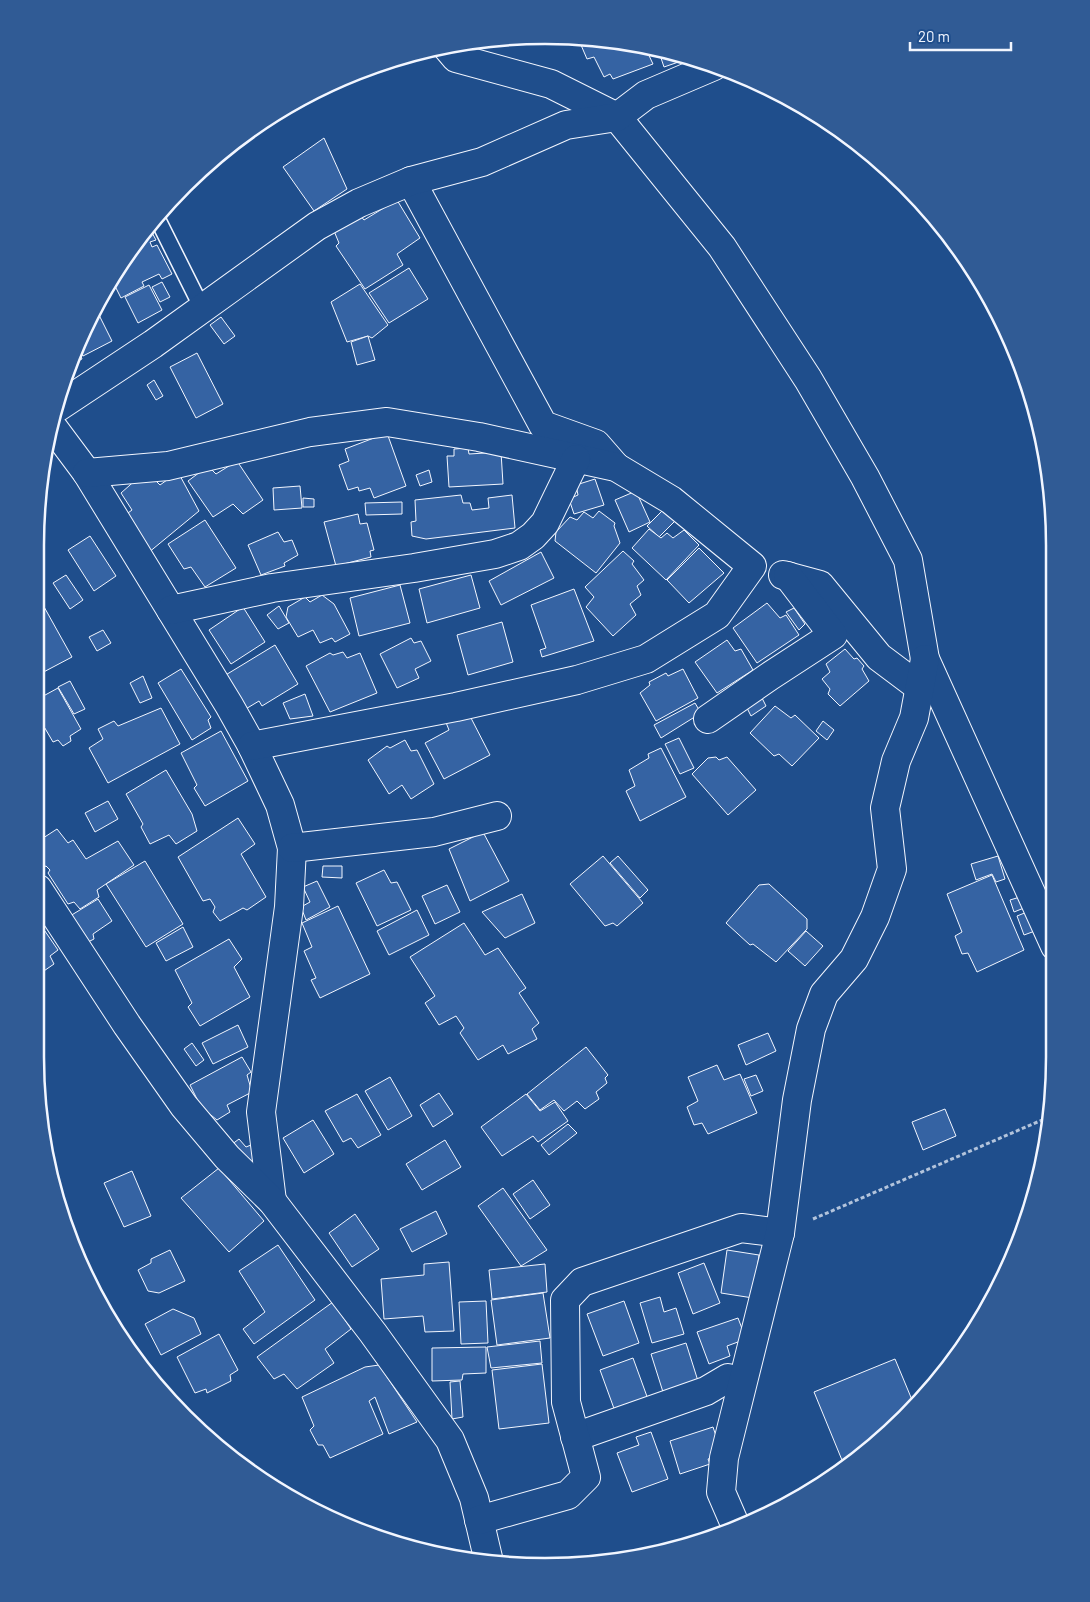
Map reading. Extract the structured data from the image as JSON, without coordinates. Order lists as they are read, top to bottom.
{
  "scale_bar": "20 m"
}
